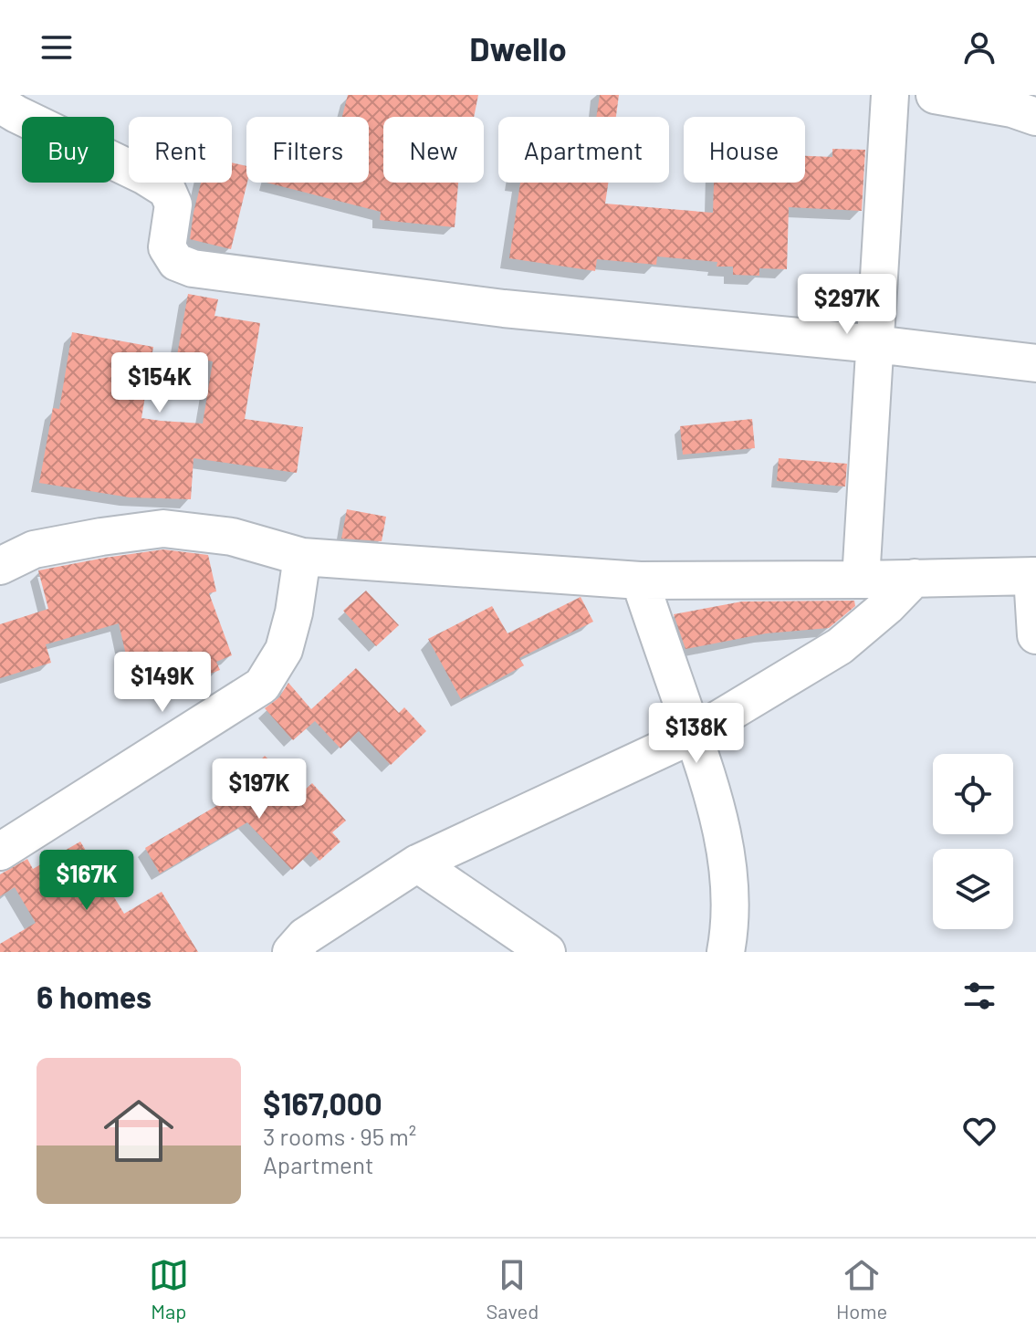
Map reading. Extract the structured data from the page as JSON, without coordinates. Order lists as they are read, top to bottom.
{
  "page": {
    "header": "Dwello",
    "chip": [
      "Buy",
      "Rent",
      "Filters",
      "New",
      "Apartment",
      "House"
    ],
    "price": [
      "$297K",
      "$154K",
      "$149K",
      "$138K",
      "$197K",
      "$167K"
    ],
    "heading": "6 homes",
    "list": [
      {
        "name": "$167,000",
        "note": "3 rooms · 95 m² · Apartment"
      }
    ],
    "tabs": ["Map", "Saved", "Home"]
  }
}
